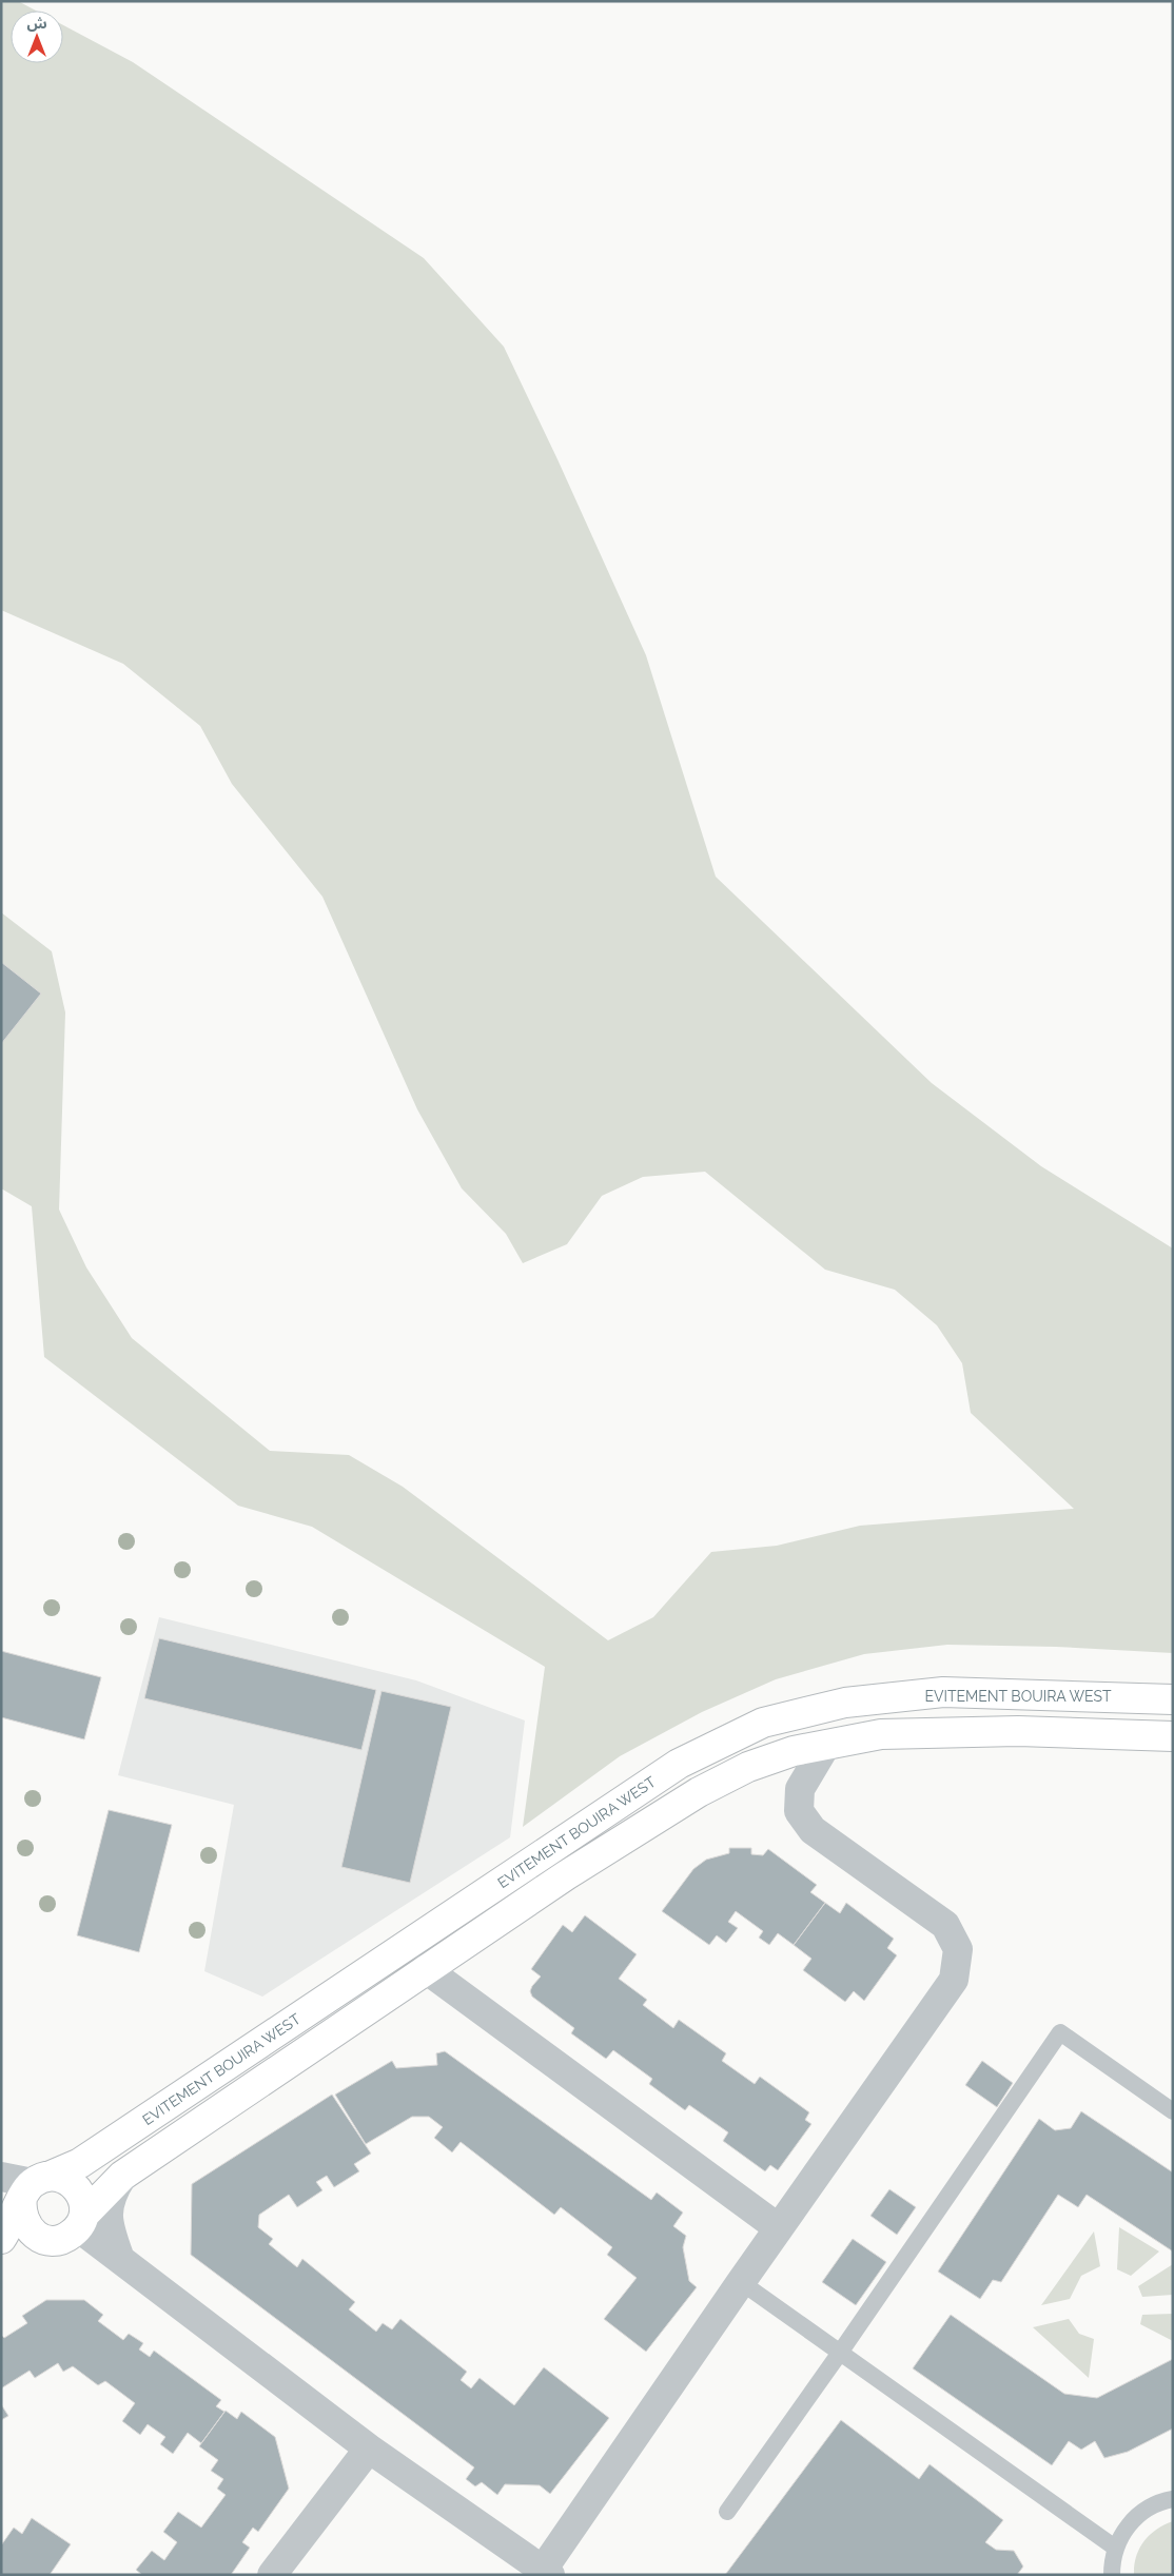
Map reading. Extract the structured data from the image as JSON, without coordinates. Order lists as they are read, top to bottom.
{
  "streets": {
    "highway": ["EVITEMENT BOUIRA WEST"]
  },
  "north": "top"
}
